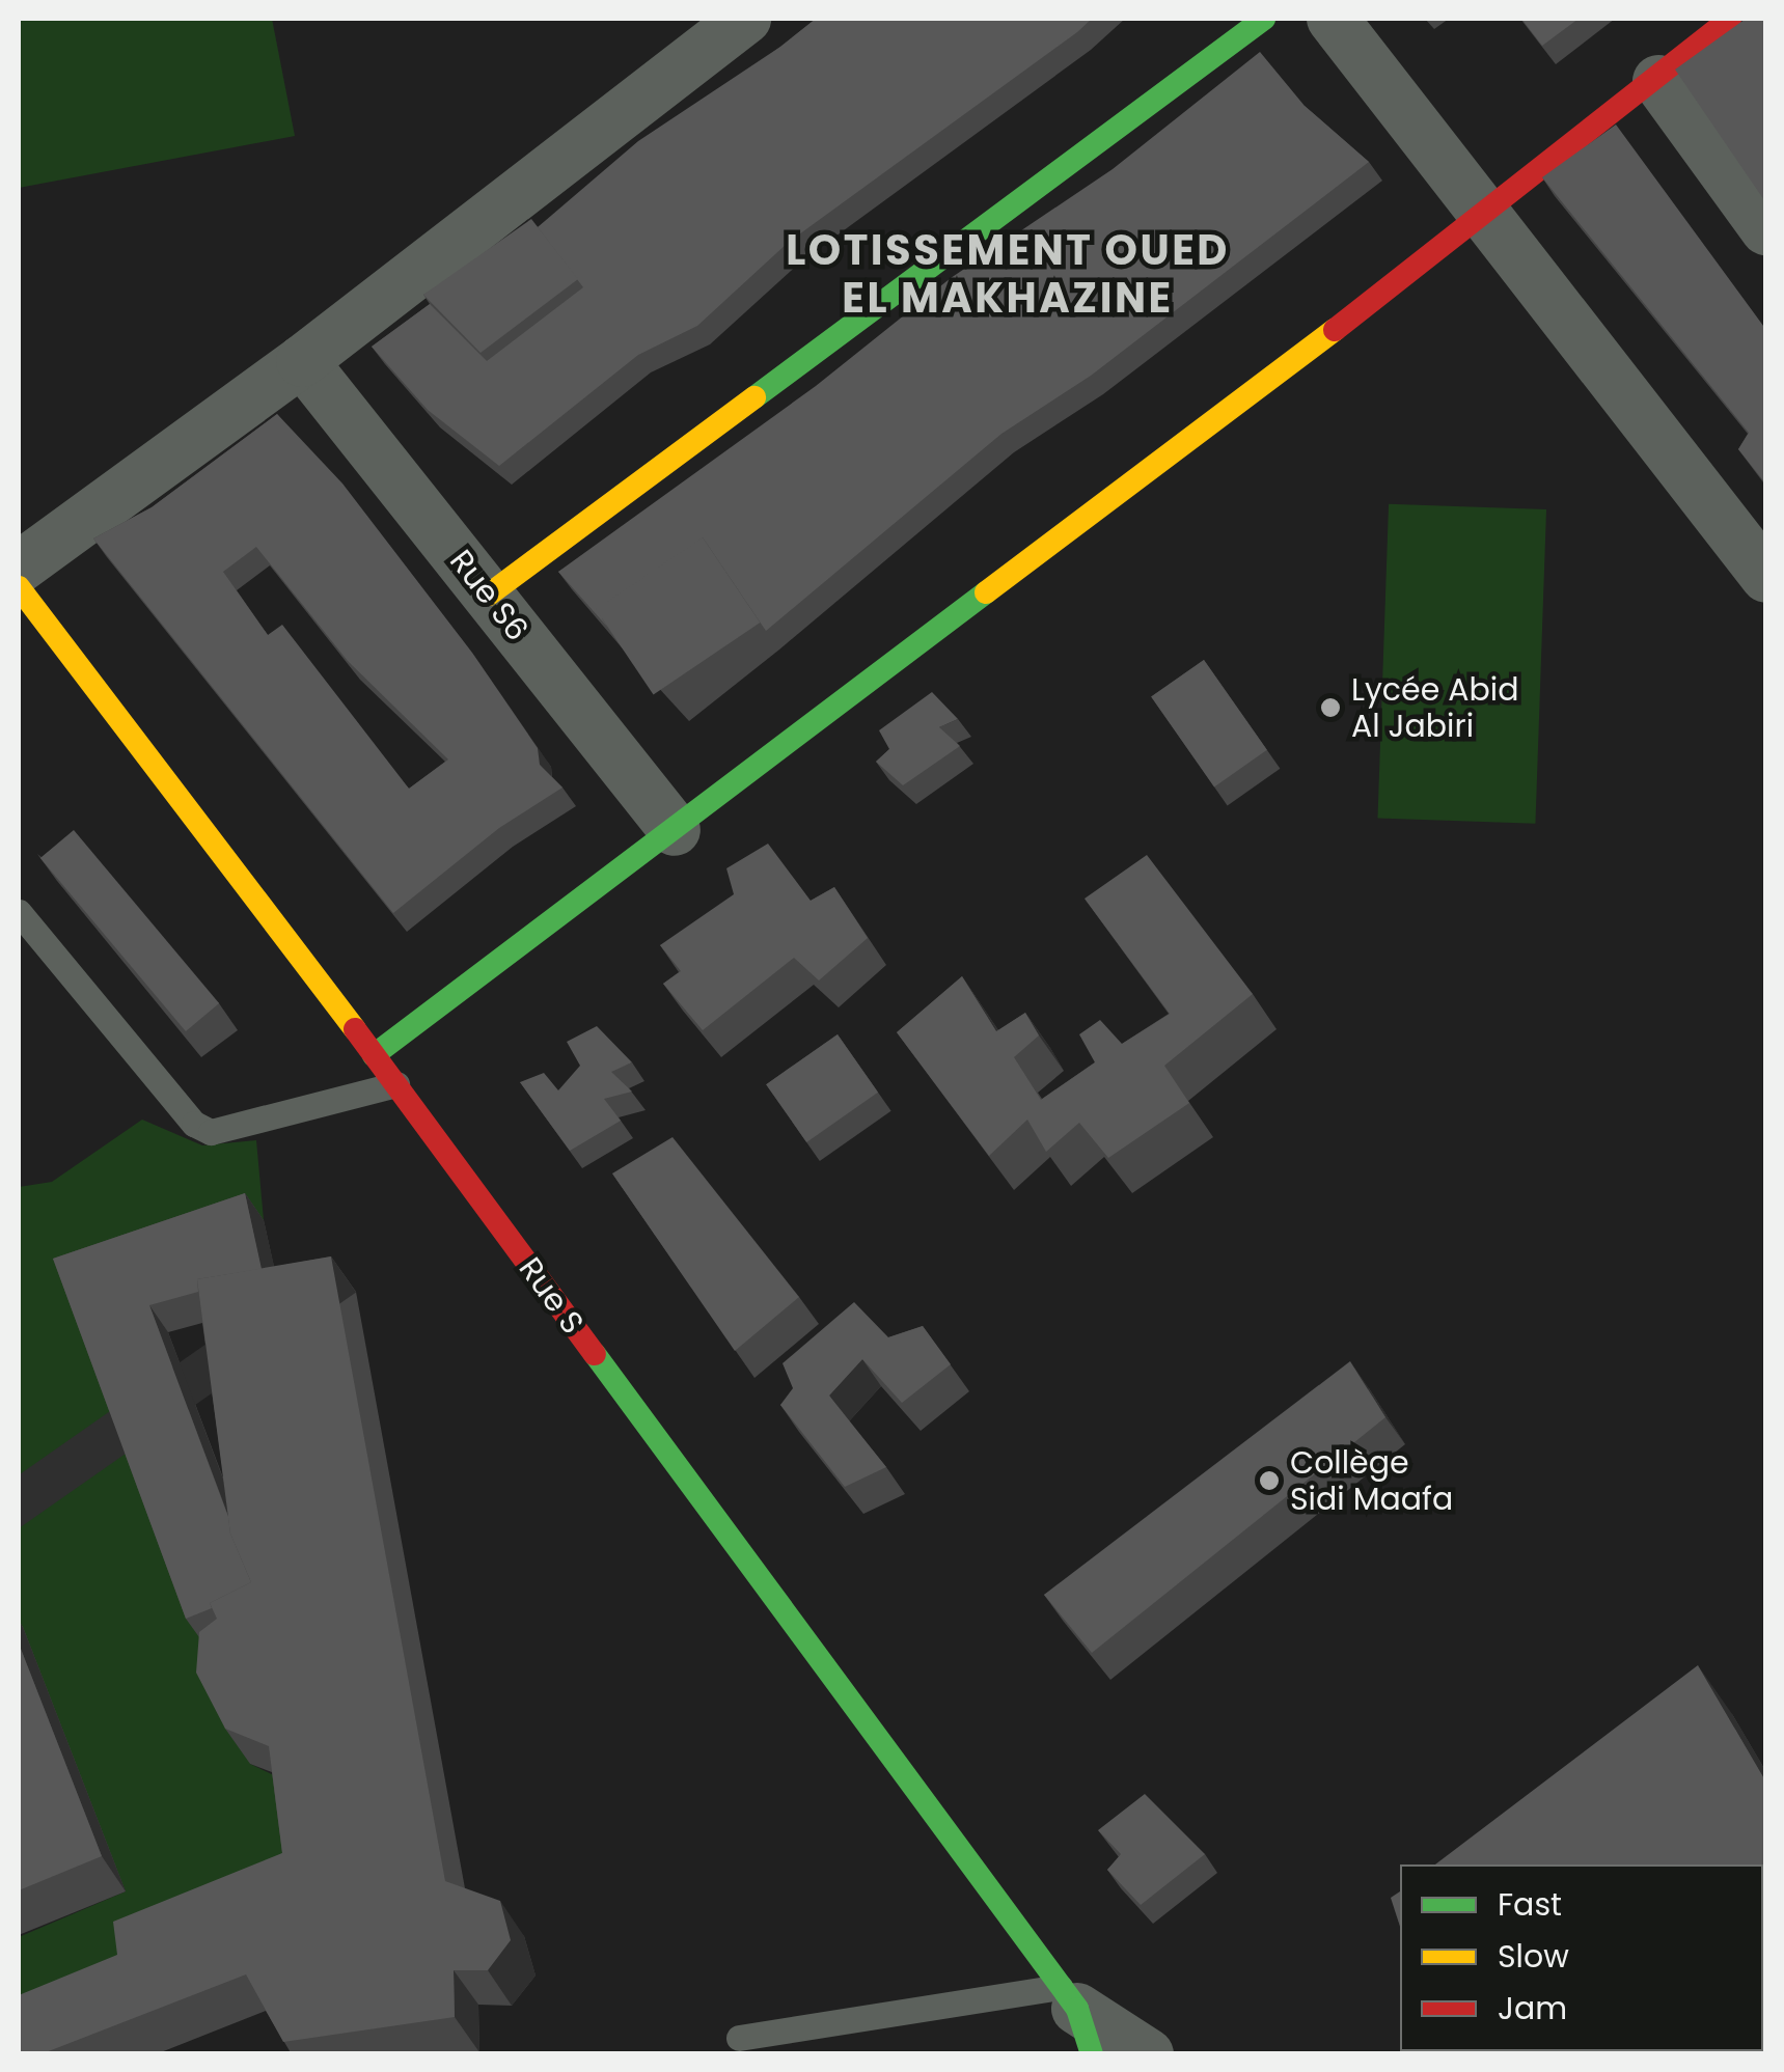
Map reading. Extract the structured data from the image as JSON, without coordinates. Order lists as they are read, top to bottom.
{
  "streets": {
    "street": ["Rue S6", "Rue S"]
  },
  "districts": ["LOTISSEMENT OUED EL MAKHAZINE"],
  "places": ["Lycée Abid Al Jabiri", "Collège Sidi Maafa"],
  "legend": ["Fast", "Slow", "Jam"]
}
